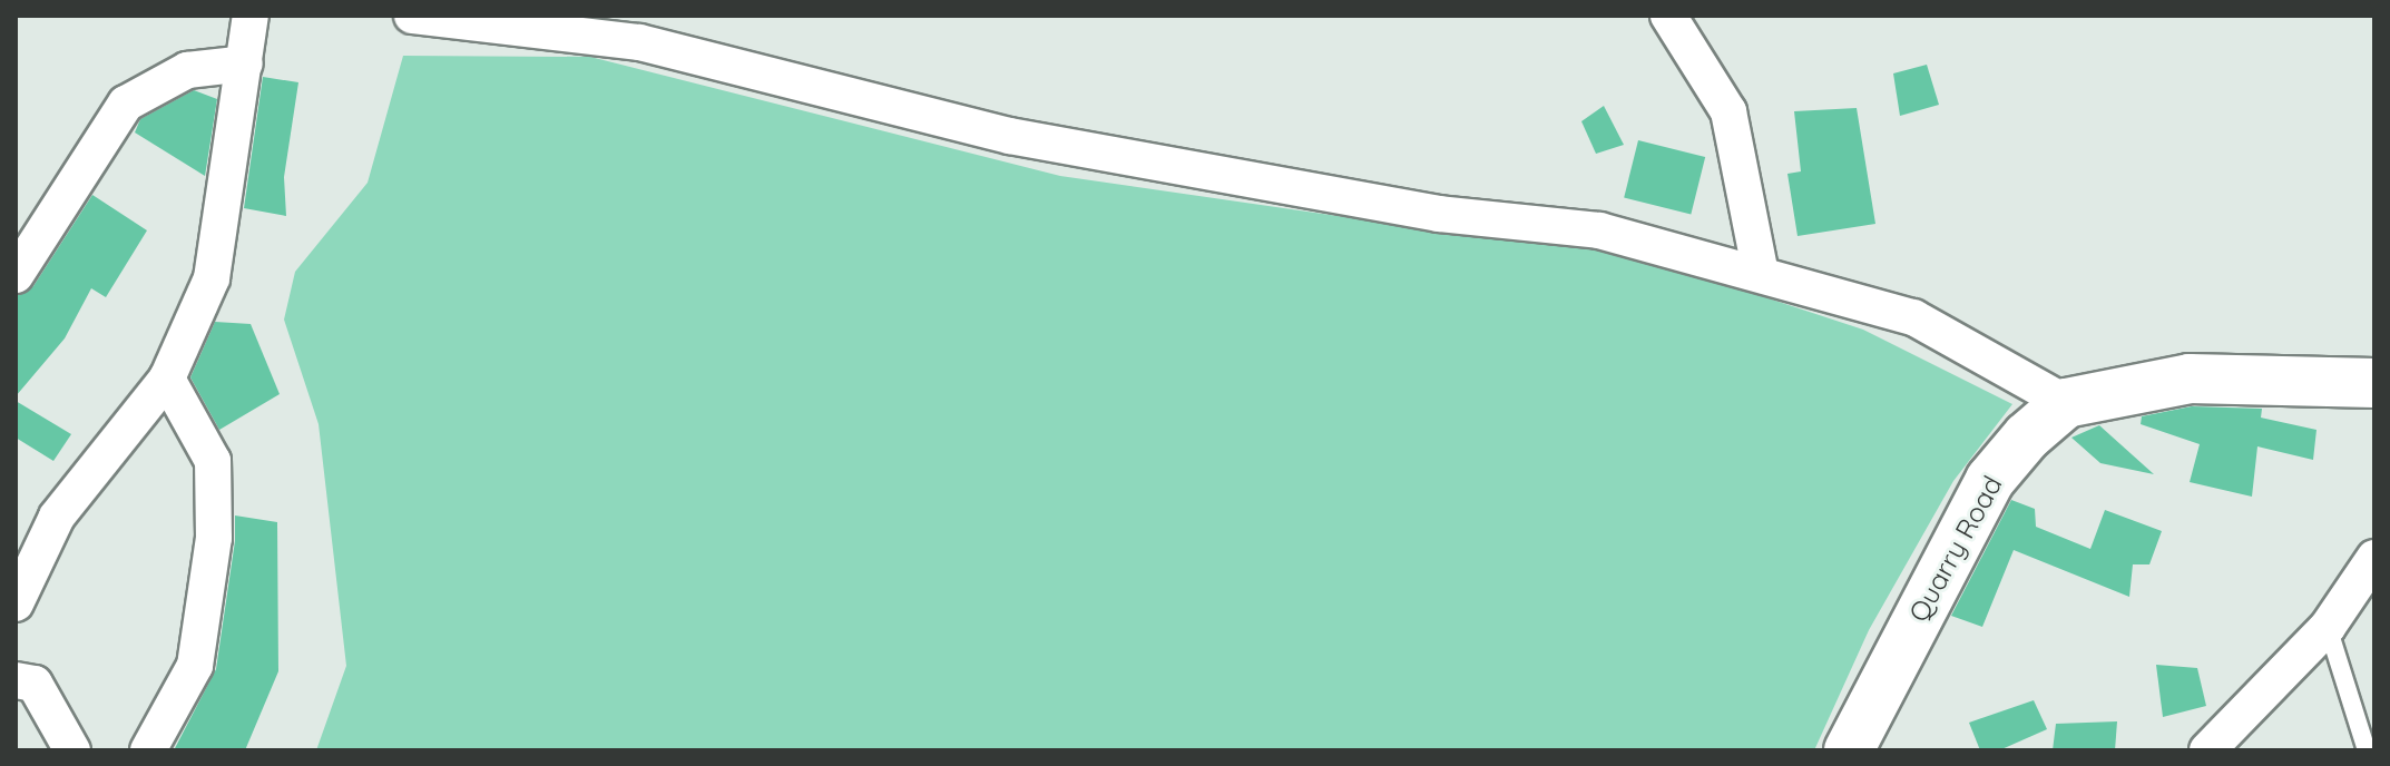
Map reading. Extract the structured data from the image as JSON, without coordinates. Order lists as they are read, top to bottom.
{
  "streets": {
    "street": ["Quarry Road"]
  }
}
